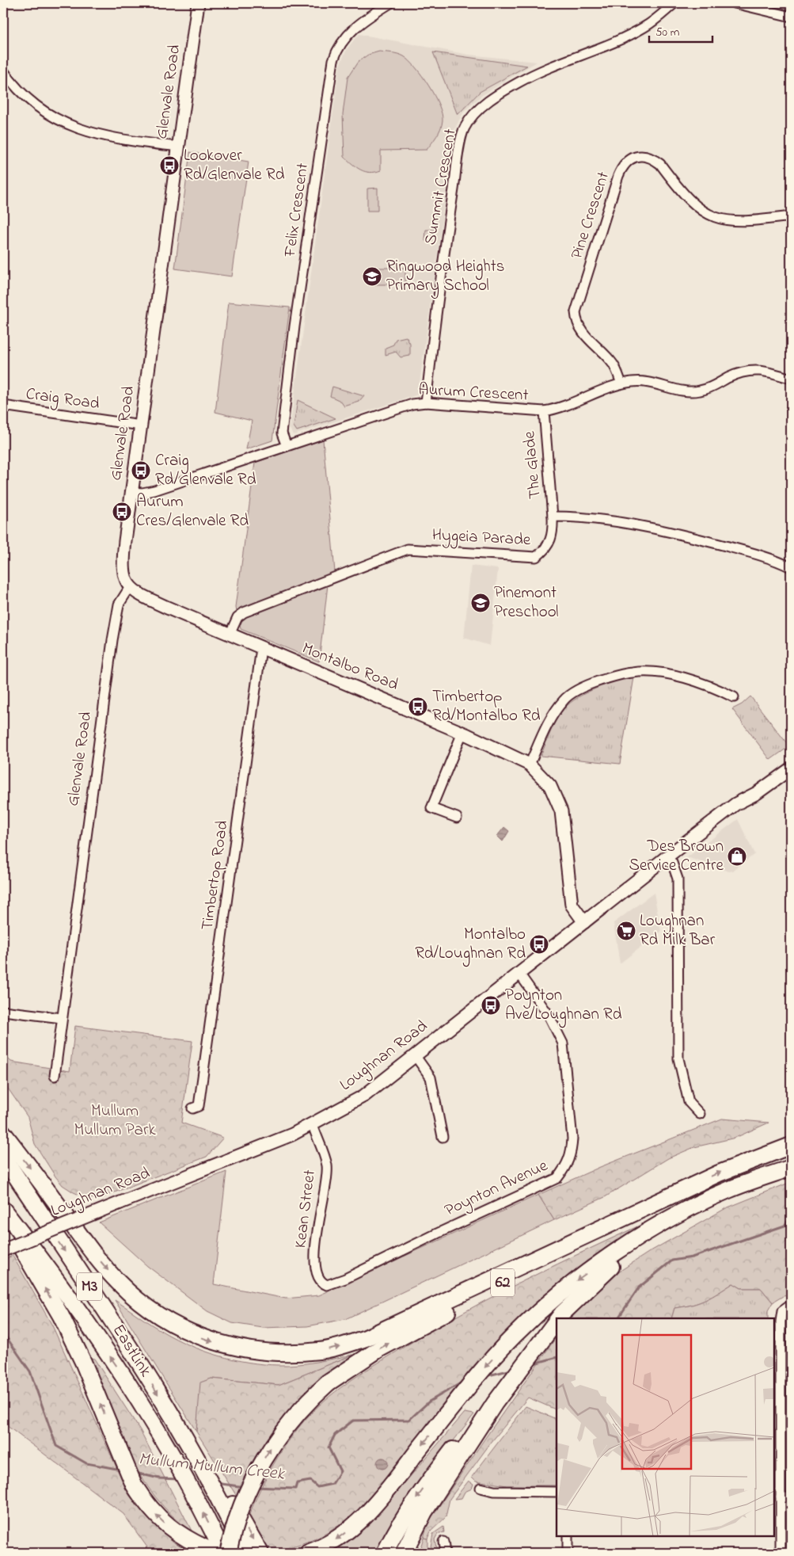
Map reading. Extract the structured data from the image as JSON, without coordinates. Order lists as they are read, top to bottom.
{
  "streets": {
    "highway": ["62", "M3", "EastLink"],
    "street": [
      "Glenvale Road",
      "Summit Crescent",
      "Felix Crescent",
      "Pine Crescent",
      "Aurum Crescent",
      "Craig Road",
      "The Glade",
      "Hygeia Parade",
      "Montalbo Road",
      "Timbertop Road",
      "Loughnan Road",
      "Poynton Avenue",
      "Kean Street"
    ]
  },
  "crossings": [
    ["Glenvale Road", "Aurum Crescent"],
    ["Glenvale Road", "Craig Road"],
    ["Glenvale Road", "Montalbo Road"],
    ["Summit Crescent", "Aurum Crescent"],
    ["Felix Crescent", "Aurum Crescent"],
    ["Pine Crescent", "Aurum Crescent"],
    ["Aurum Crescent", "The Glade"],
    ["The Glade", "Hygeia Parade"],
    ["Hygeia Parade", "Montalbo Road"],
    ["Montalbo Road", "Timbertop Road"],
    ["Montalbo Road", "Loughnan Road"],
    ["Loughnan Road", "Poynton Avenue"],
    ["Loughnan Road", "Kean Street"],
    ["Poynton Avenue", "Kean Street"]
  ],
  "water": ["Mullum Mullum Creek"],
  "parks": ["Mullum Mullum Park"],
  "places": {
    "bus stop": [
      "Lookover Rd/Glenvale Rd",
      "Craig Rd/Glenvale Rd",
      "Aurum Cres/Glenvale Rd",
      "Timbertop Rd/Montalbo Rd",
      "Montalbo Rd/Loughnan Rd",
      "Poynton Ave/Loughnan Rd"
    ],
    "school or university": ["Ringwood Heights Primary School", "Pinemont Preschool"],
    "shop": ["Des Brown Service Centre"],
    "supermarket": ["Loughnan Rd Milk Bar"]
  },
  "scale_bar": "50 m"
}
